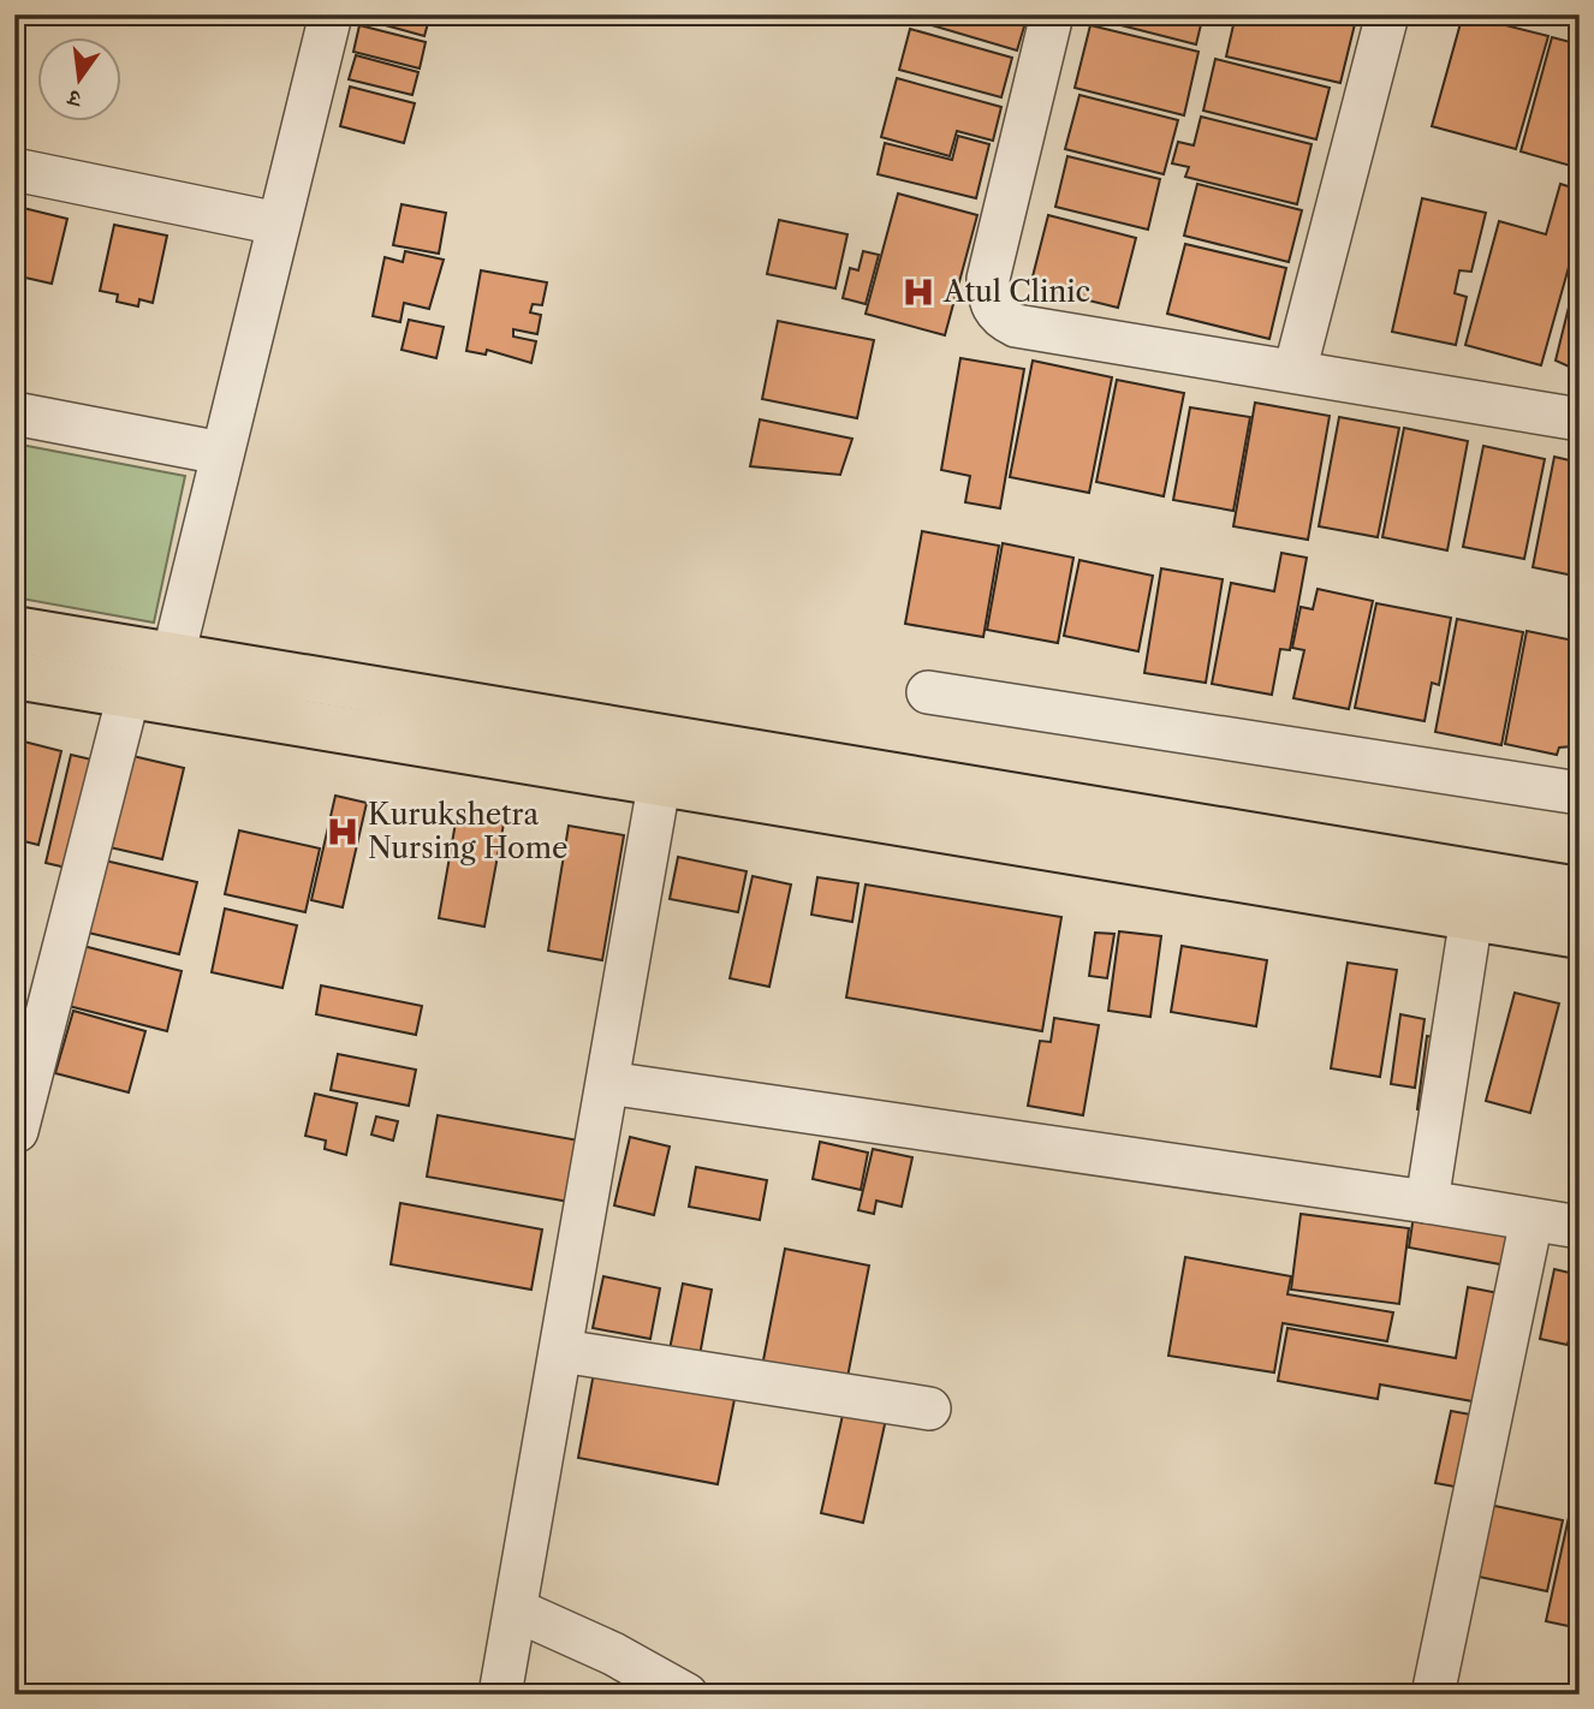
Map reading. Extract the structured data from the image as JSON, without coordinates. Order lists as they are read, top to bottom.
{
  "places": {
    "hospital": ["Atul Clinic", "Kurukshetra Nursing Home"]
  },
  "north": "bottom"
}
